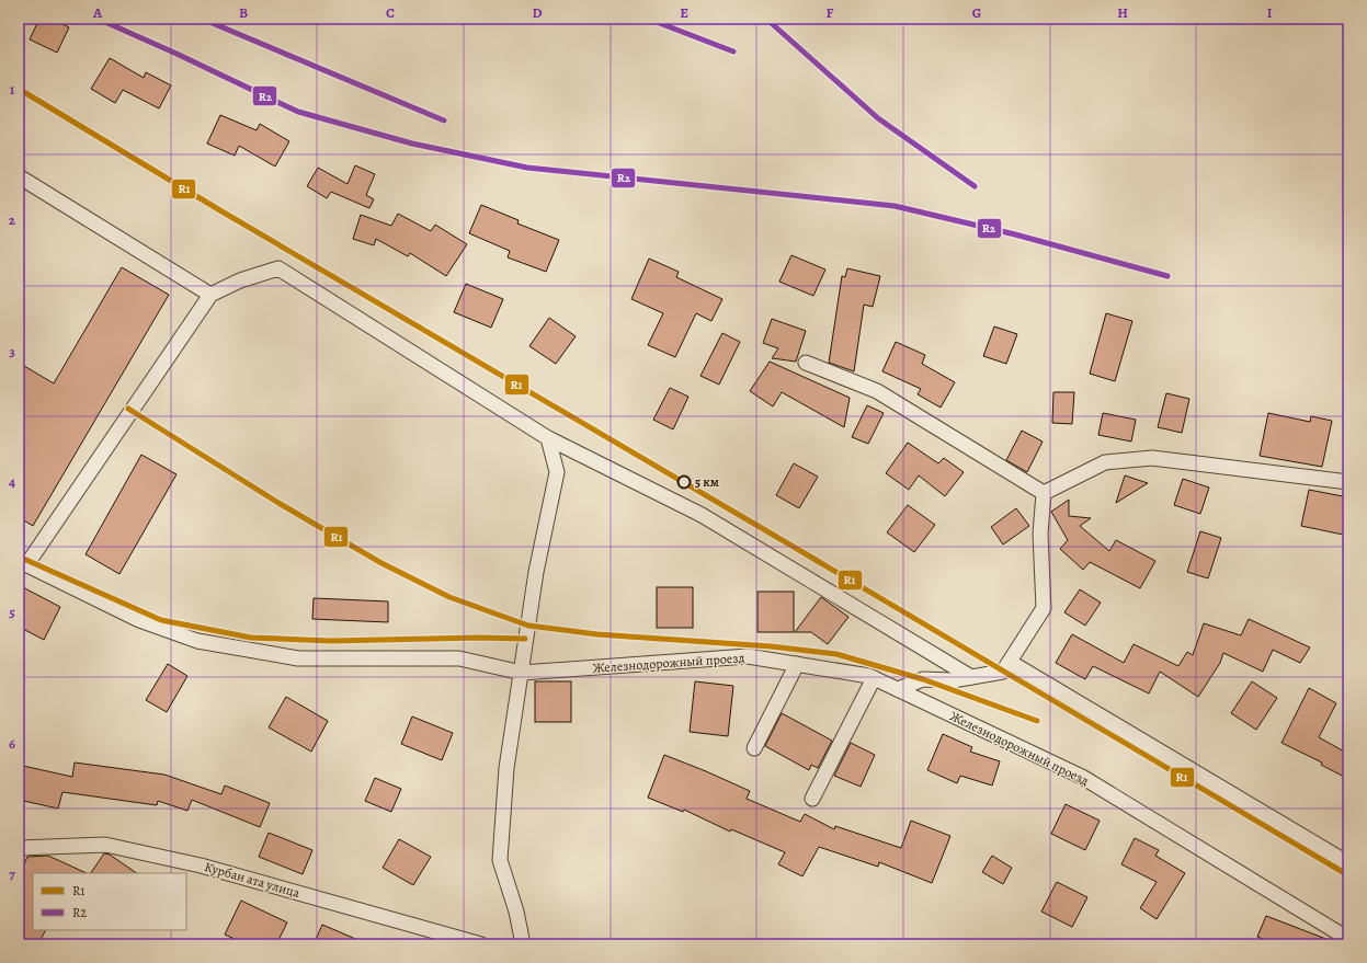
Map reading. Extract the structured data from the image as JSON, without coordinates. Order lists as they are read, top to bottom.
{
  "streets": {
    "street": ["Железнодорожный проезд", "Курбан ата улица"]
  },
  "places": ["5 км"],
  "lines": ["transit line R2", "transit line R1"],
  "legend": ["R1", "R2"],
  "grid": {
    "columns": [
      "A",
      "B",
      "C",
      "D",
      "E",
      "F",
      "G",
      "H",
      "I"
    ],
    "rows": [
      "1",
      "2",
      "3",
      "4",
      "5",
      "6",
      "7"
    ]
  }
}
